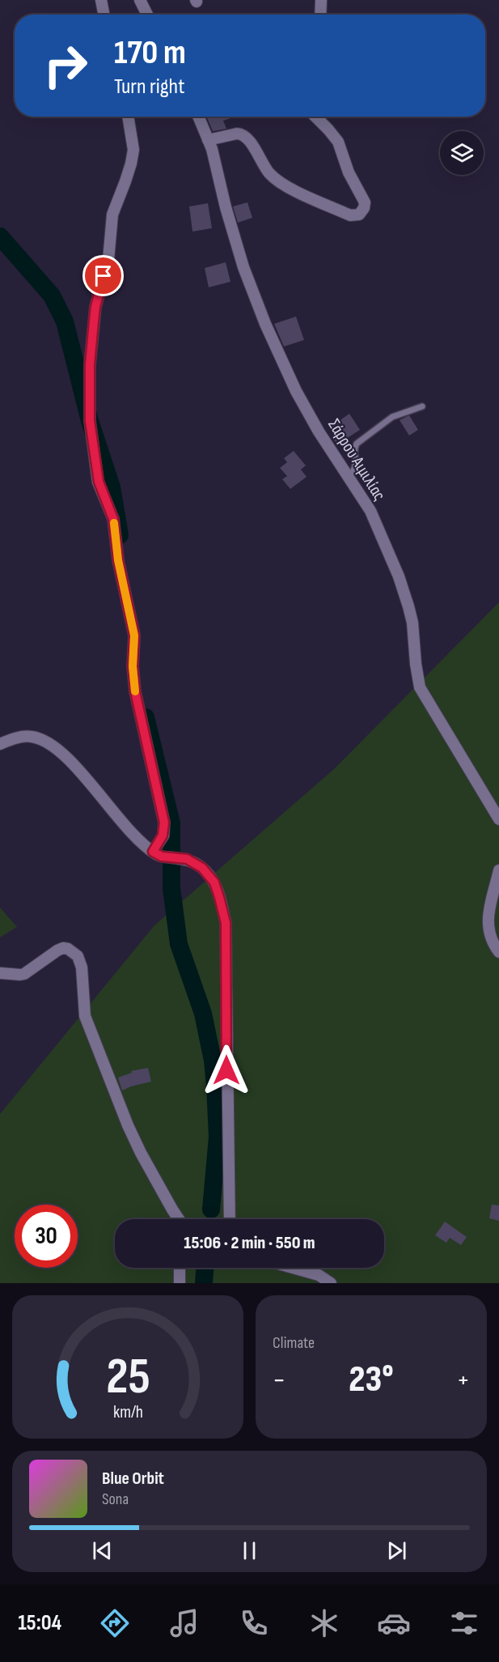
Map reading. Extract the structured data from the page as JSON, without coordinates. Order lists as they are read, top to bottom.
{
  "streets": {
    "street": ["Σάρρου Αιμιλίας"]
  },
  "page": {
    "turn": ["170 m", "Turn right"],
    "limit": "30",
    "trip": "15:06 · 2 min · 550 m",
    "tile": "Climate",
    "heat": ["−", "23°", "+"],
    "song": ["Blue Orbit", "Sona"],
    "tabs": "15:04",
    "gauge": ["25", "km/h"]
  }
}
